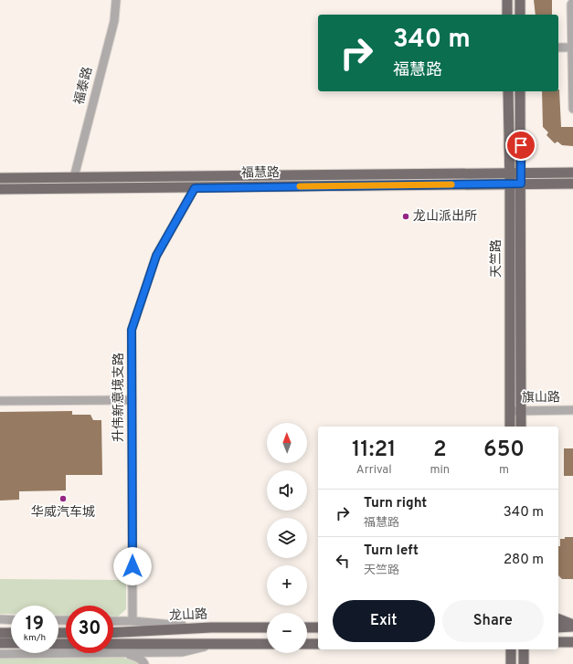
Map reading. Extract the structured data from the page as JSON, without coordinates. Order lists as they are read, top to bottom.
{
  "streets": {
    "main road": ["福慧路", "天竺路", "龙山路"],
    "street": ["福泰路", "升伟新意境支路", "旗山路"]
  },
  "crossings": [
    ["福泰路", "福慧路"],
    ["福慧路", "天竺路"],
    ["福慧路", "升伟新意境支路"],
    ["天竺路", "旗山路"]
  ],
  "places": ["龙山派出所", "华威汽车城"],
  "north": "top",
  "page": {
    "turn": ["340 m", "福慧路"],
    "map_buttons": ["+", "−"],
    "eta": [
      "11:21",
      "Arrival",
      "2",
      "min",
      "650",
      "m"
    ],
    "list": [
      {
        "name": "Turn right",
        "note": "福慧路",
        "value": "340 m"
      },
      {
        "name": "Turn left",
        "note": "天竺路",
        "value": "280 m"
      }
    ],
    "buttons": ["Exit", "Share"],
    "speed": "19 km/h",
    "limit": "30"
  }
}
